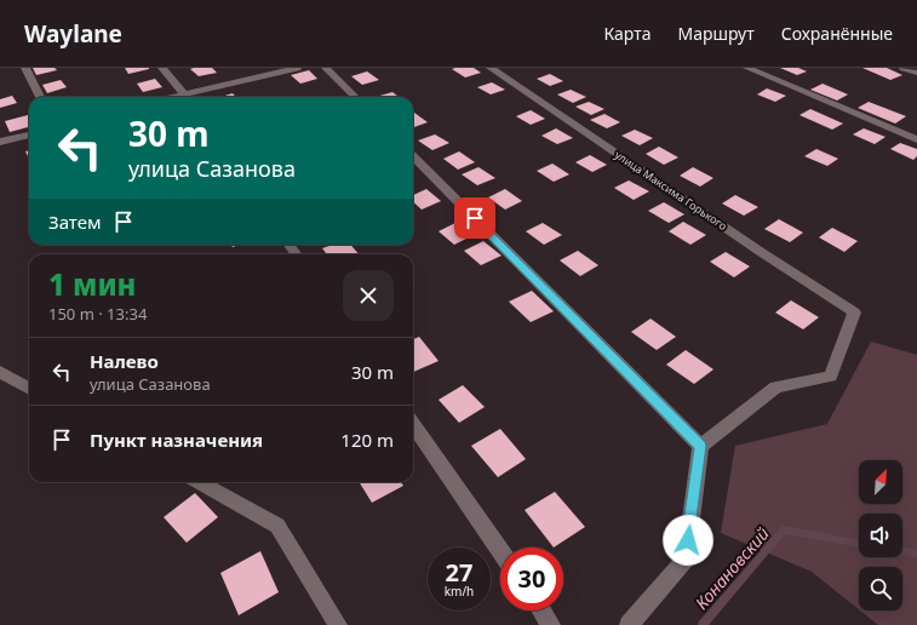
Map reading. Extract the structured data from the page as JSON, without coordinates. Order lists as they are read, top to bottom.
{
  "streets": {
    "street": ["улица Максима Горького"]
  },
  "water": ["Конановский"],
  "north": "top right",
  "page": {
    "header": "Waylane",
    "nav": ["Карта", "Маршрут", "Сохранённые"],
    "turn": ["30 m", "улица Сазанова"],
    "then": "Затем",
    "heading": ["1 мин", "150 m · 13:34"],
    "list": [
      {
        "name": "Налево",
        "note": "улица Сазанова",
        "value": "30 m"
      },
      {
        "name": "Пункт назначения",
        "value": "120 m"
      }
    ],
    "speed": "27 km/h",
    "limit": "30"
  }
}
